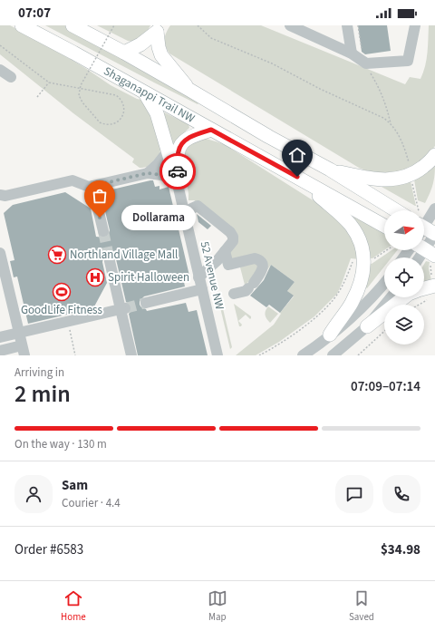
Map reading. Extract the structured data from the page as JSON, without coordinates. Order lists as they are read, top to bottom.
{
  "streets": {
    "main road": ["Shaganappi Trail NW"],
    "street": ["52 Avenue NW"]
  },
  "places": {
    "other": ["Dollarama"],
    "supermarket": ["Northland Village Mall"],
    "hospital": ["Spirit Halloween"],
    "sports": ["GoodLife Fitness"]
  },
  "north": "right",
  "page": {
    "status": "07:07",
    "bubble": "Dollarama",
    "heading": ["2 min", "Arriving in", "07:09–07:14"],
    "panel": [
      "Sam",
      "Courier · 4.4",
      "Order #6583",
      "$34.98"
    ],
    "bar": "On the way · 130 m",
    "tabs": ["Home", "Map", "Saved"]
  }
}
